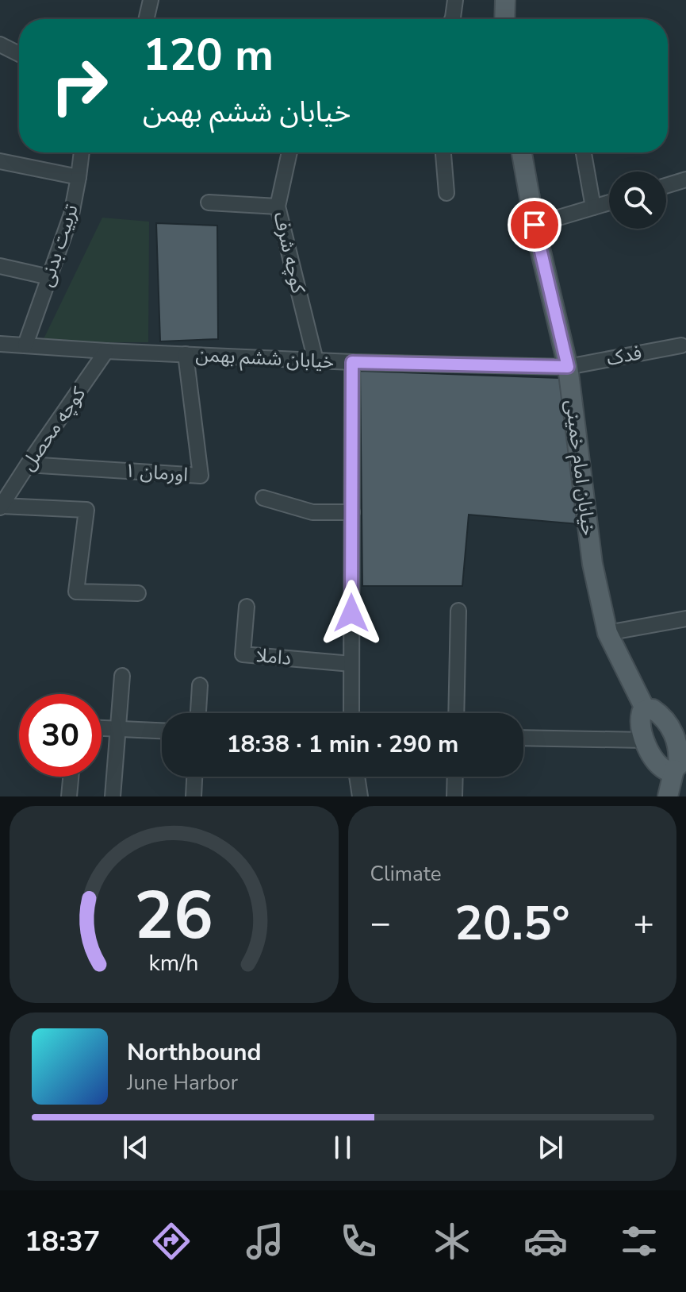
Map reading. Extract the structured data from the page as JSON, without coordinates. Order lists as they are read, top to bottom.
{
  "streets": {
    "main road": ["خیابان امام خمینی"],
    "street": [
      "تربیت بدنی",
      "کوچه شرف",
      "فدک",
      "خیابان ششم بهمن",
      "کوچه محصل",
      "اورمان ۱",
      "داملا"
    ]
  },
  "crossings": [
    ["تربیت بدنی", "خیابان ششم بهمن"],
    ["کوچه شرف", "خیابان ششم بهمن"],
    ["فدک", "خیابان ششم بهمن"],
    ["فدک", "خیابان امام خمینی"],
    ["خیابان ششم بهمن", "کوچه محصل"],
    ["خیابان ششم بهمن", "خیابان امام خمینی"],
    ["خیابان ششم بهمن", "اورمان ۱"],
    ["کوچه محصل", "اورمان ۱"]
  ],
  "page": {
    "turn": ["120 m", "خیابان ششم بهمن"],
    "limit": "30",
    "trip": "18:38 · 1 min · 290 m",
    "tile": "Climate",
    "heat": ["−", "20.5°", "+"],
    "song": ["Northbound", "June Harbor"],
    "tabs": "18:37",
    "gauge": ["26", "km/h"]
  }
}
